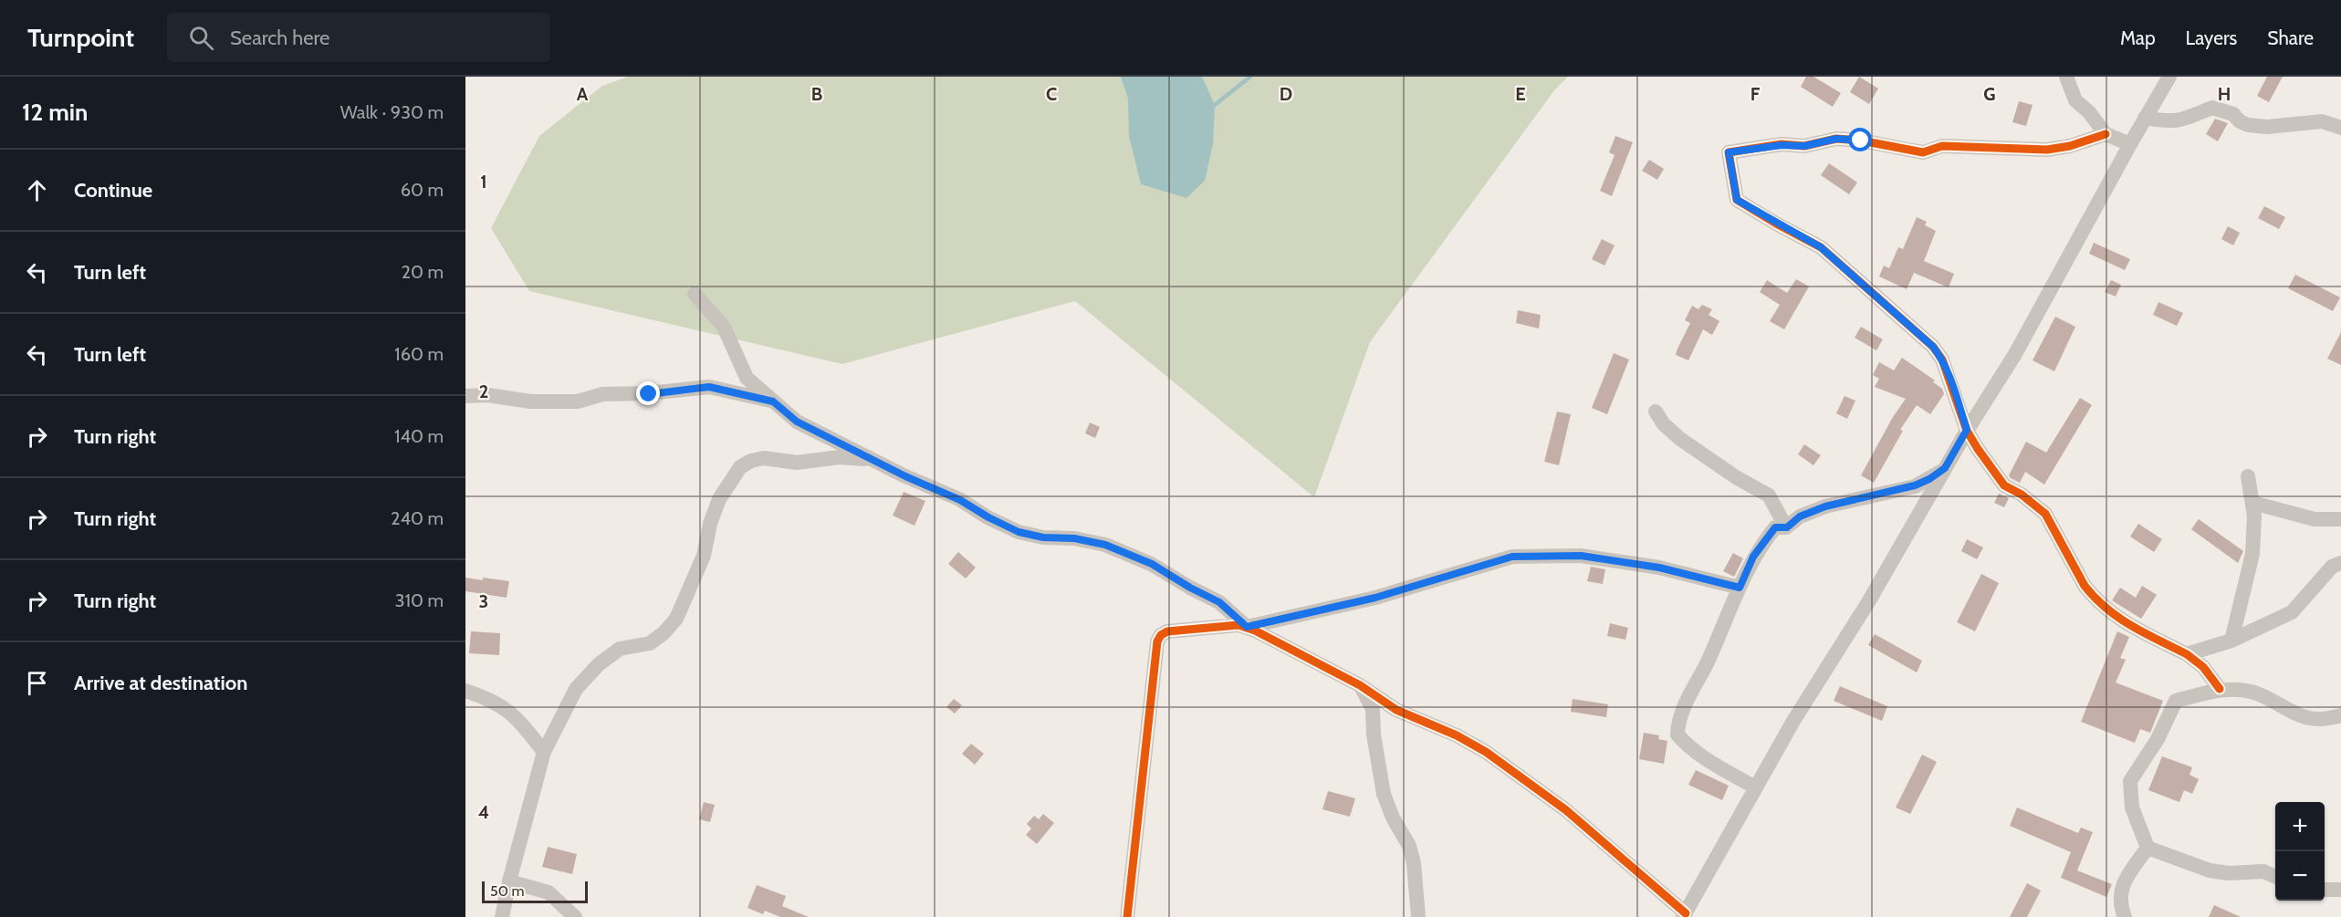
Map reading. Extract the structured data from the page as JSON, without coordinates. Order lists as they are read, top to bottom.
{
  "scale_bar": "50 m",
  "page": {
    "header": "Turnpoint",
    "search": "Search here",
    "nav": ["Map", "Layers", "Share"],
    "heading": ["12 min", "Walk · 930 m"],
    "list": [
      ["Continue", "60 m"],
      ["Turn left", "20 m"],
      ["Turn left", "160 m"],
      ["Turn right", "140 m"],
      ["Turn right", "240 m"],
      ["Turn right", "310 m"],
      "Arrive at destination"
    ],
    "map_buttons": ["+", "−"],
    "scale": "50 m"
  },
  "grid": {
    "columns": [
      "A",
      "B",
      "C",
      "D",
      "E",
      "F",
      "G",
      "H"
    ],
    "rows": [
      "1",
      "2",
      "3",
      "4"
    ]
  }
}
